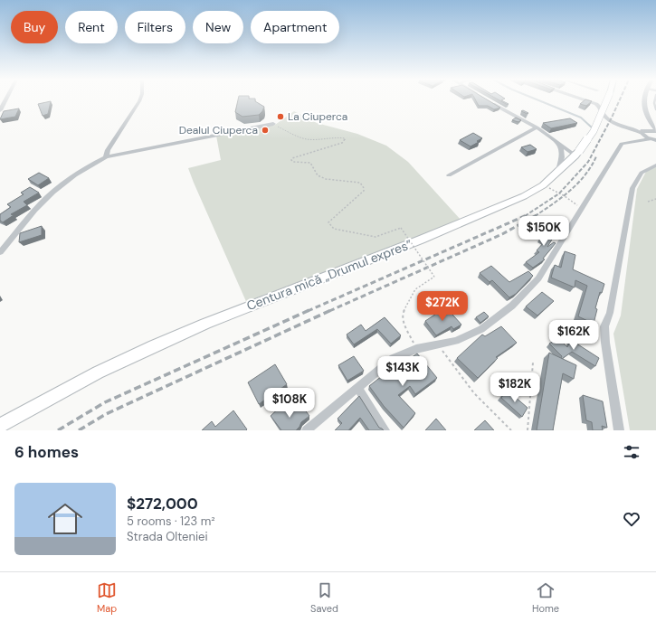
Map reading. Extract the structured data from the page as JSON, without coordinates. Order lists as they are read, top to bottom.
{
  "streets": {
    "main road": ["Centura mică „Drumul expres”"]
  },
  "places": ["La Ciuperca", "Dealul Ciuperca"],
  "page": {
    "chip": [
      "Buy",
      "Rent",
      "Filters",
      "New",
      "Apartment"
    ],
    "price": [
      "$150K",
      "$272K",
      "$162K",
      "$143K",
      "$182K",
      "$108K"
    ],
    "heading": "6 homes",
    "list": [
      {
        "name": "$272,000",
        "note": "5 rooms · 123 m² · Strada Olteniei"
      }
    ],
    "tabs": ["Map", "Saved", "Home"]
  }
}
